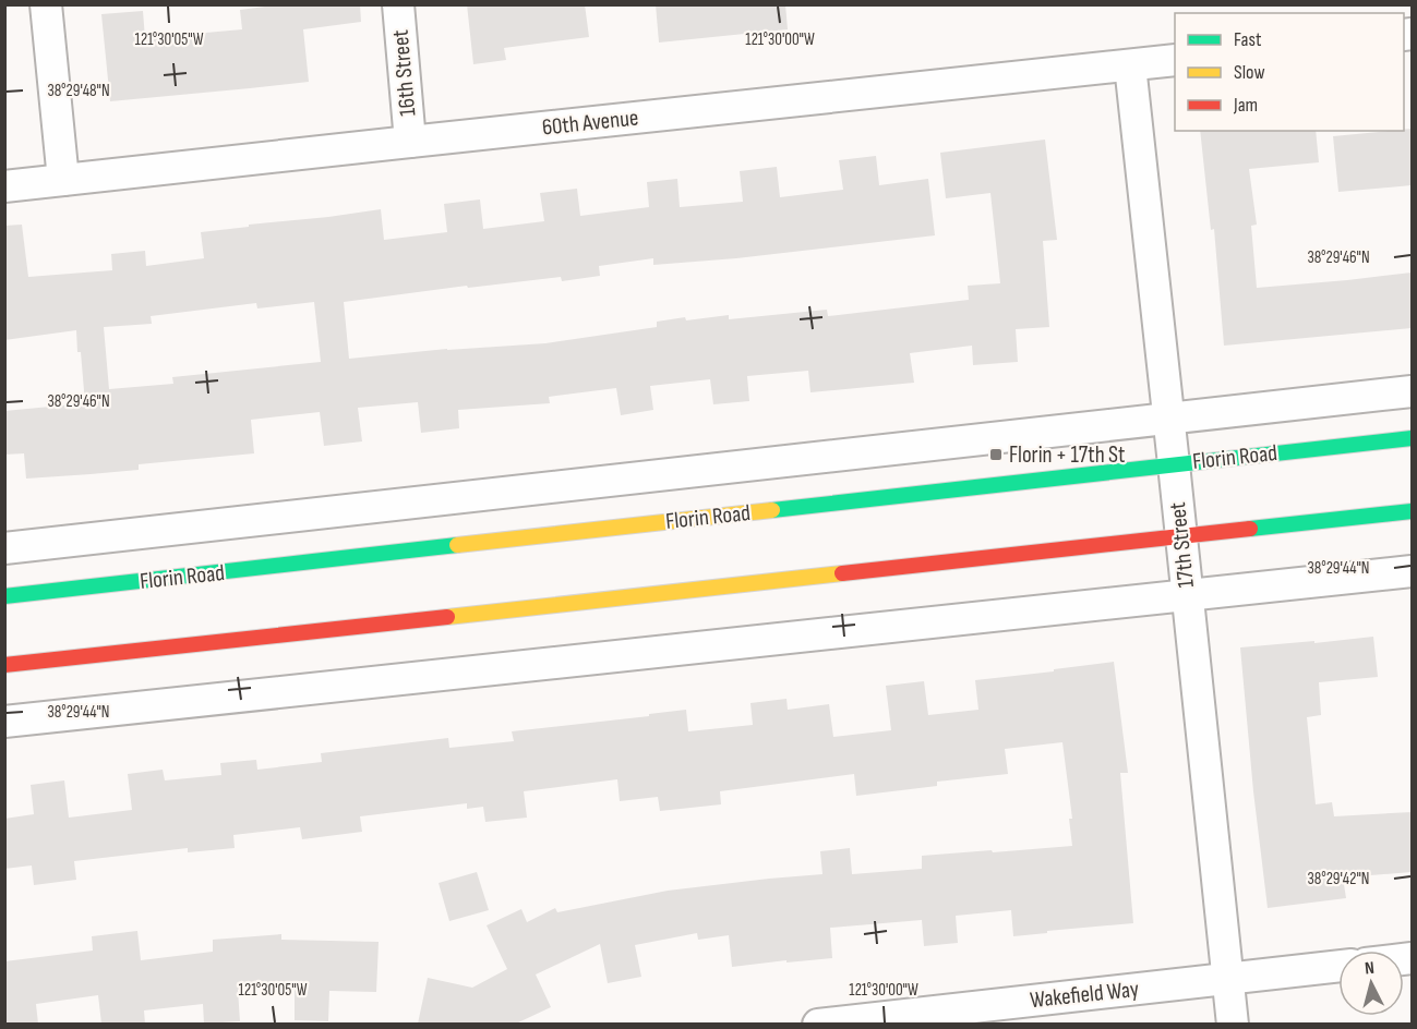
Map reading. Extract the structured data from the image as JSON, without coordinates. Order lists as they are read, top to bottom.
{
  "streets": {
    "main road": ["Florin Road"],
    "street": [
      "16th Street",
      "60th Avenue",
      "17th Street",
      "Wakefield Way"
    ]
  },
  "crossings": [
    ["16th Street", "60th Avenue"],
    ["60th Avenue", "17th Street"],
    ["Florin Road", "17th Street"],
    ["17th Street", "Wakefield Way"]
  ],
  "places": {
    "transit": ["Florin + 17th St"]
  },
  "legend": ["Fast", "Slow", "Jam"],
  "north": "top",
  "coordinates": [
    "121°30'05\"W",
    "121°30'00\"W",
    "38°29'48\"N",
    "38°29'46\"N",
    "38°29'44\"N",
    "38°29'42\"N"
  ]
}
